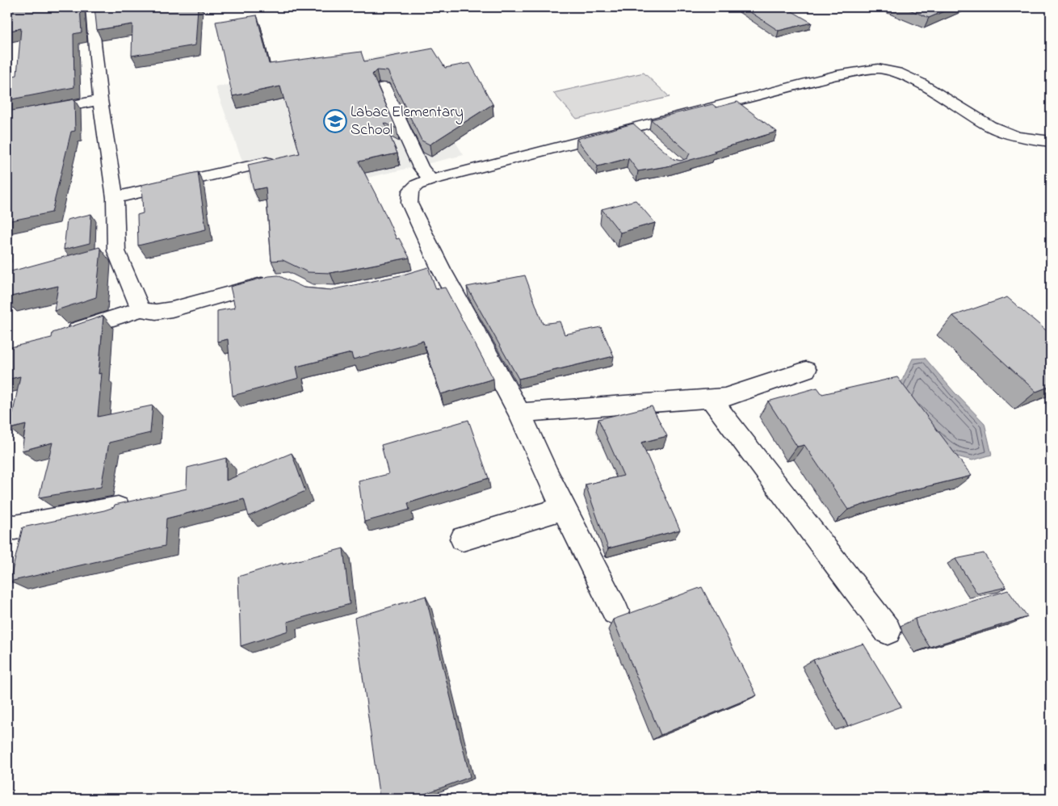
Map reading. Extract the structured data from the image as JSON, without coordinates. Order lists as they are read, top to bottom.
{
  "places": {
    "school or university": ["Labac Elementary School"]
  }
}
